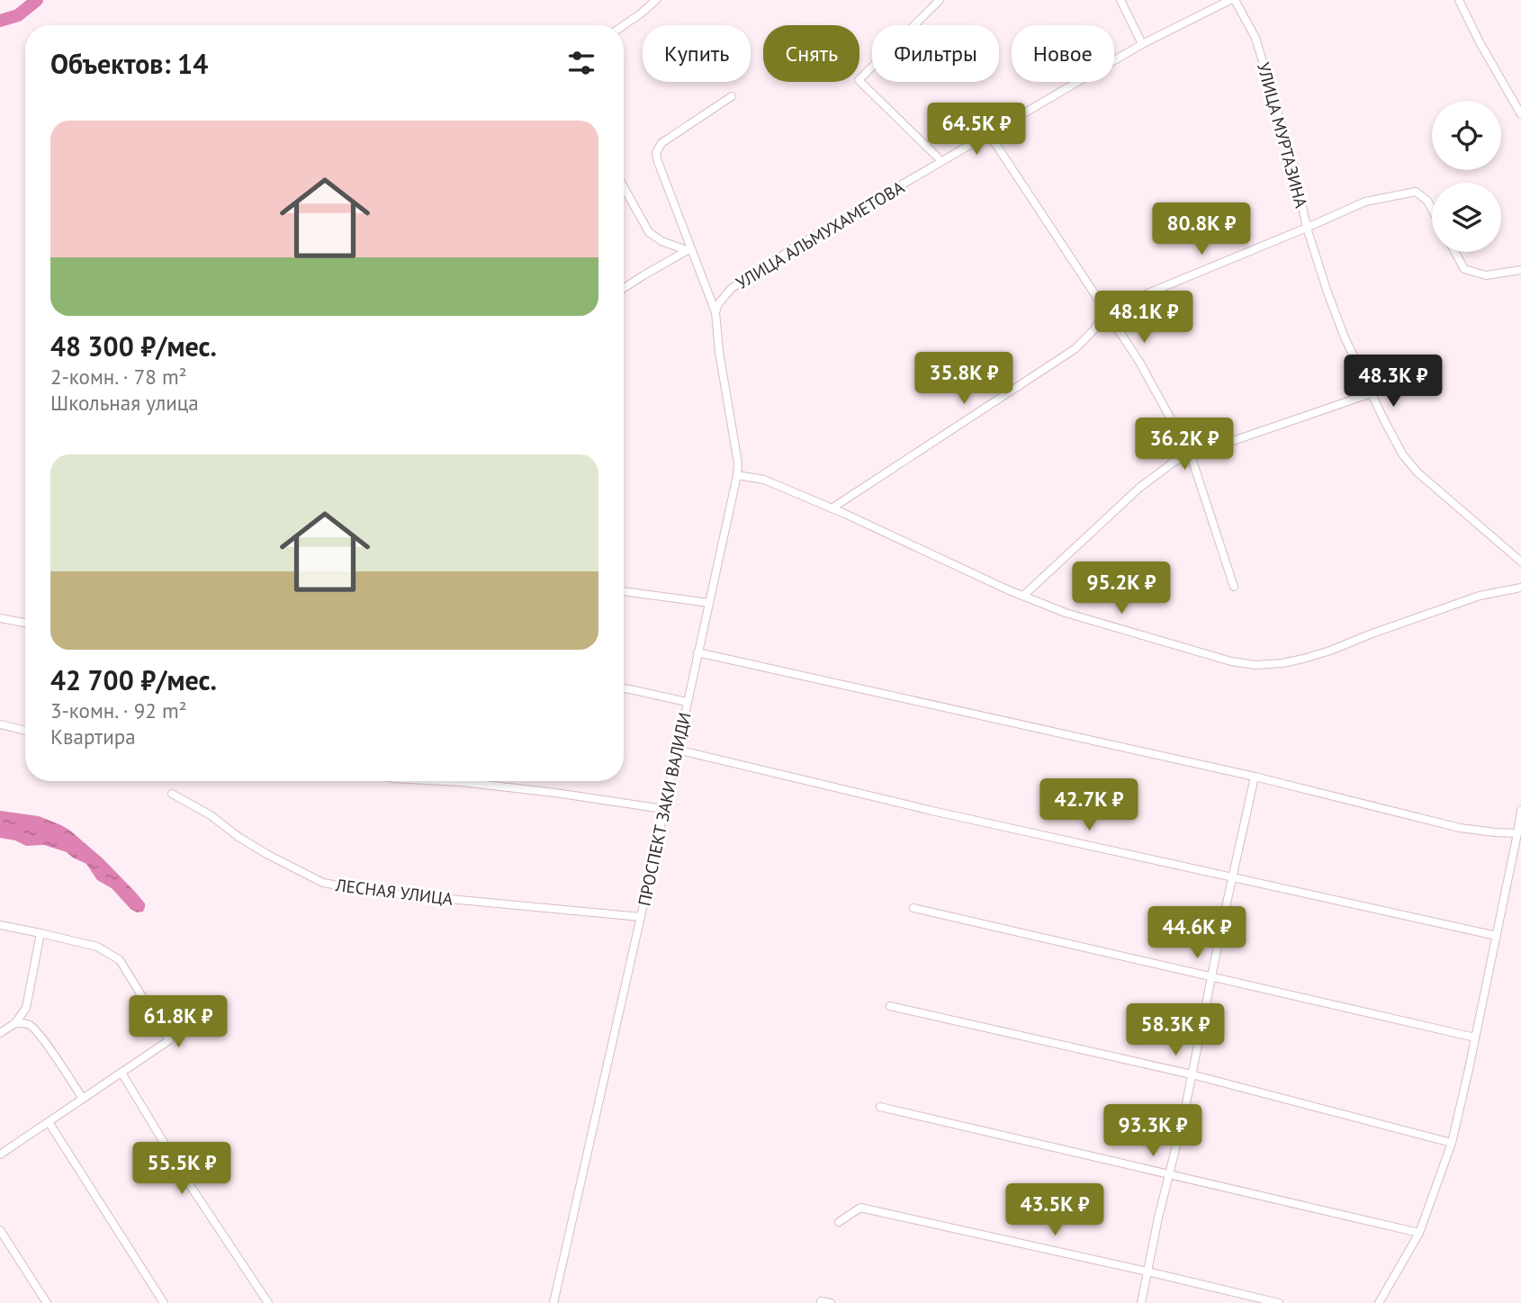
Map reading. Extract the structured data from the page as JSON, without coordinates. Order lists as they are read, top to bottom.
{
  "streets": {
    "street": [
      "УЛИЦА МУРТАЗИНА",
      "УЛИЦА АЛЬМУХАМЕТОВА",
      "ПРОСПЕКТ ЗАКИ ВАЛИДИ",
      "ЛЕСНАЯ УЛИЦА"
    ]
  },
  "crossings": [
    ["УЛИЦА МУРТАЗИНА", "УЛИЦА АЛЬМУХАМЕТОВА"],
    ["УЛИЦА АЛЬМУХАМЕТОВА", "ПРОСПЕКТ ЗАКИ ВАЛИДИ"],
    ["ПРОСПЕКТ ЗАКИ ВАЛИДИ", "ЛЕСНАЯ УЛИЦА"]
  ],
  "page": {
    "chip": [
      "Купить",
      "Снять",
      "Фильтры",
      "Новое"
    ],
    "heading": "Объектов: 14",
    "list": [
      {
        "name": "48 300 ₽/мес.",
        "note": "2-комн. · 78 m² · Школьная улица"
      },
      {
        "name": "42 700 ₽/мес.",
        "note": "3-комн. · 92 m² · Квартира"
      }
    ],
    "price": [
      "64.5K ₽",
      "80.8K ₽",
      "48.1K ₽",
      "35.8K ₽",
      "48.3K ₽",
      "36.2K ₽",
      "95.2K ₽",
      "42.7K ₽",
      "44.6K ₽",
      "61.8K ₽",
      "58.3K ₽",
      "93.3K ₽",
      "55.5K ₽",
      "43.5K ₽"
    ]
  }
}
